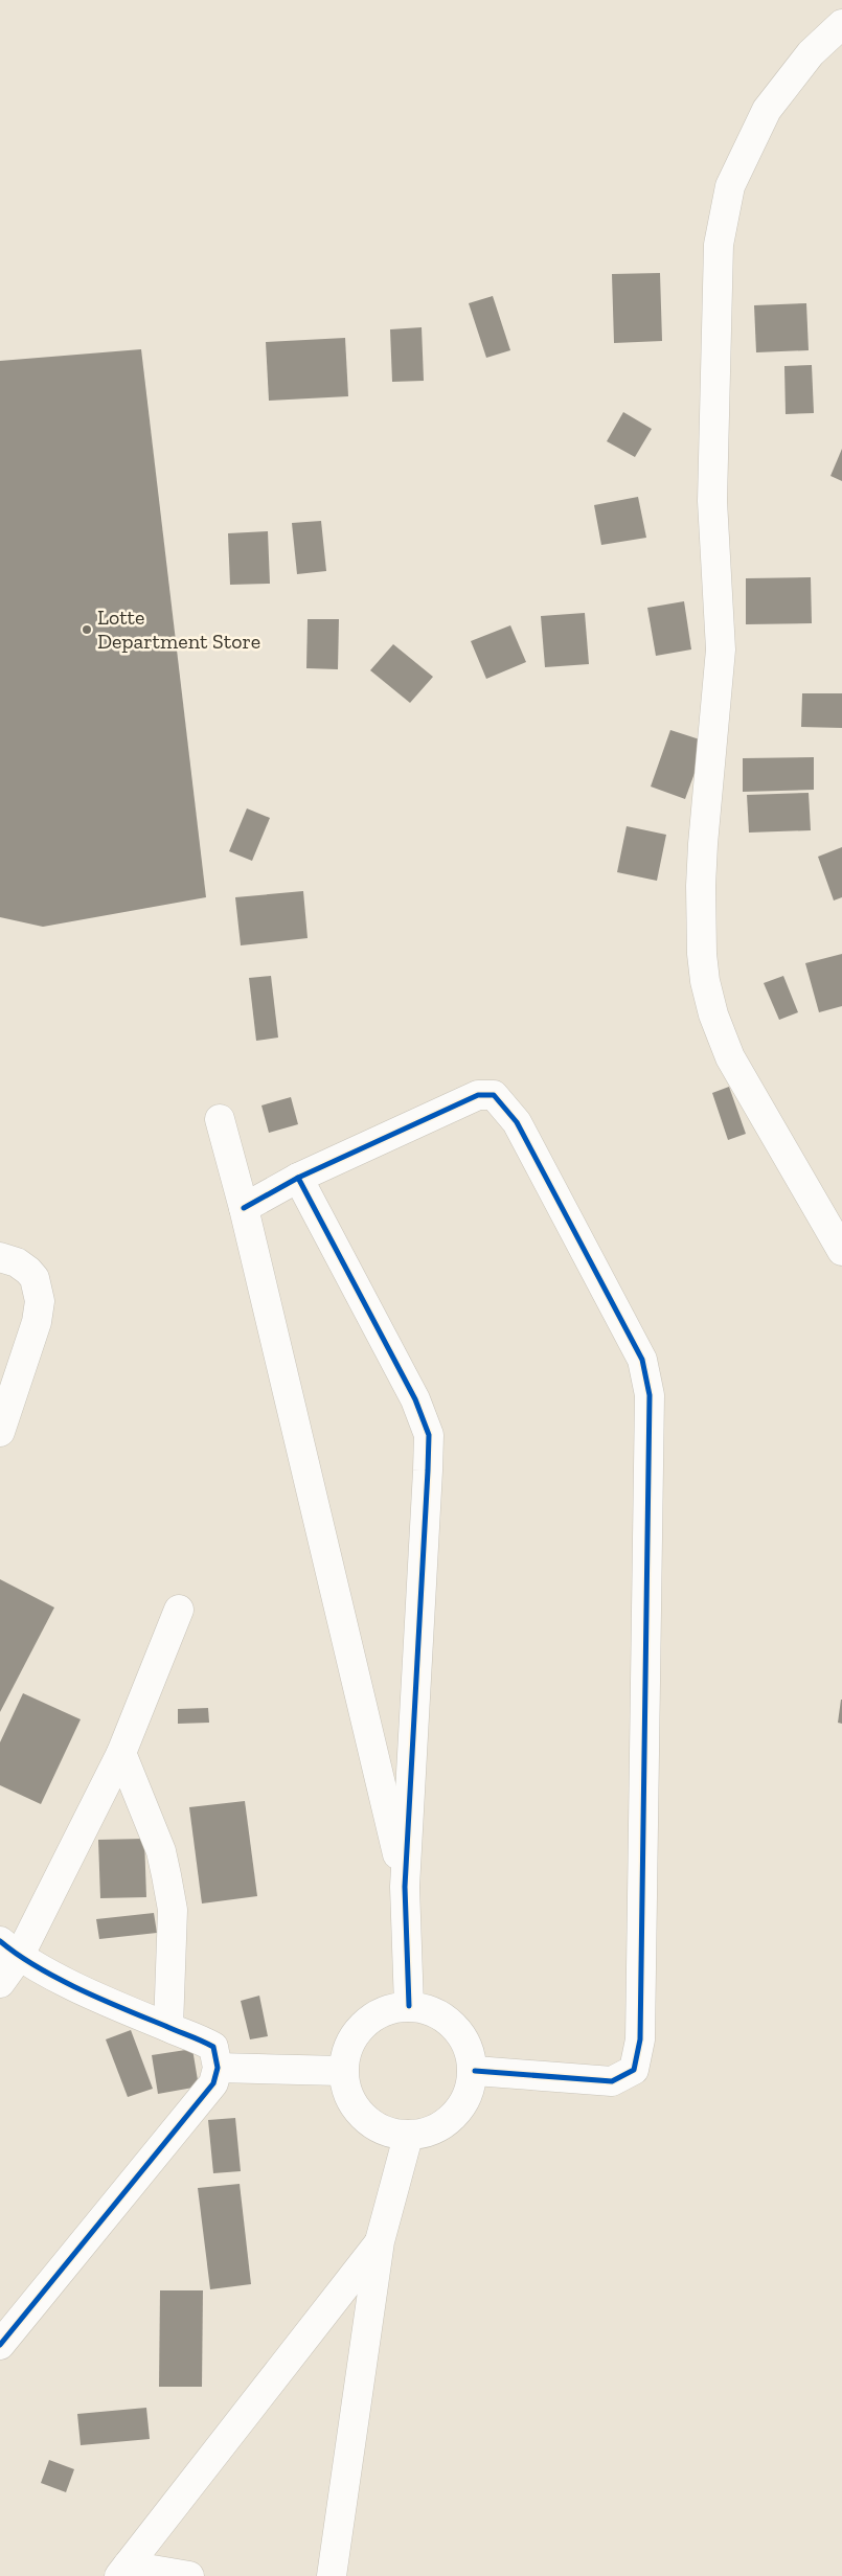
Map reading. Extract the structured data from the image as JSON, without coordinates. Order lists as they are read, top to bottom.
{
  "places": ["Lotte Department Store"]
}
